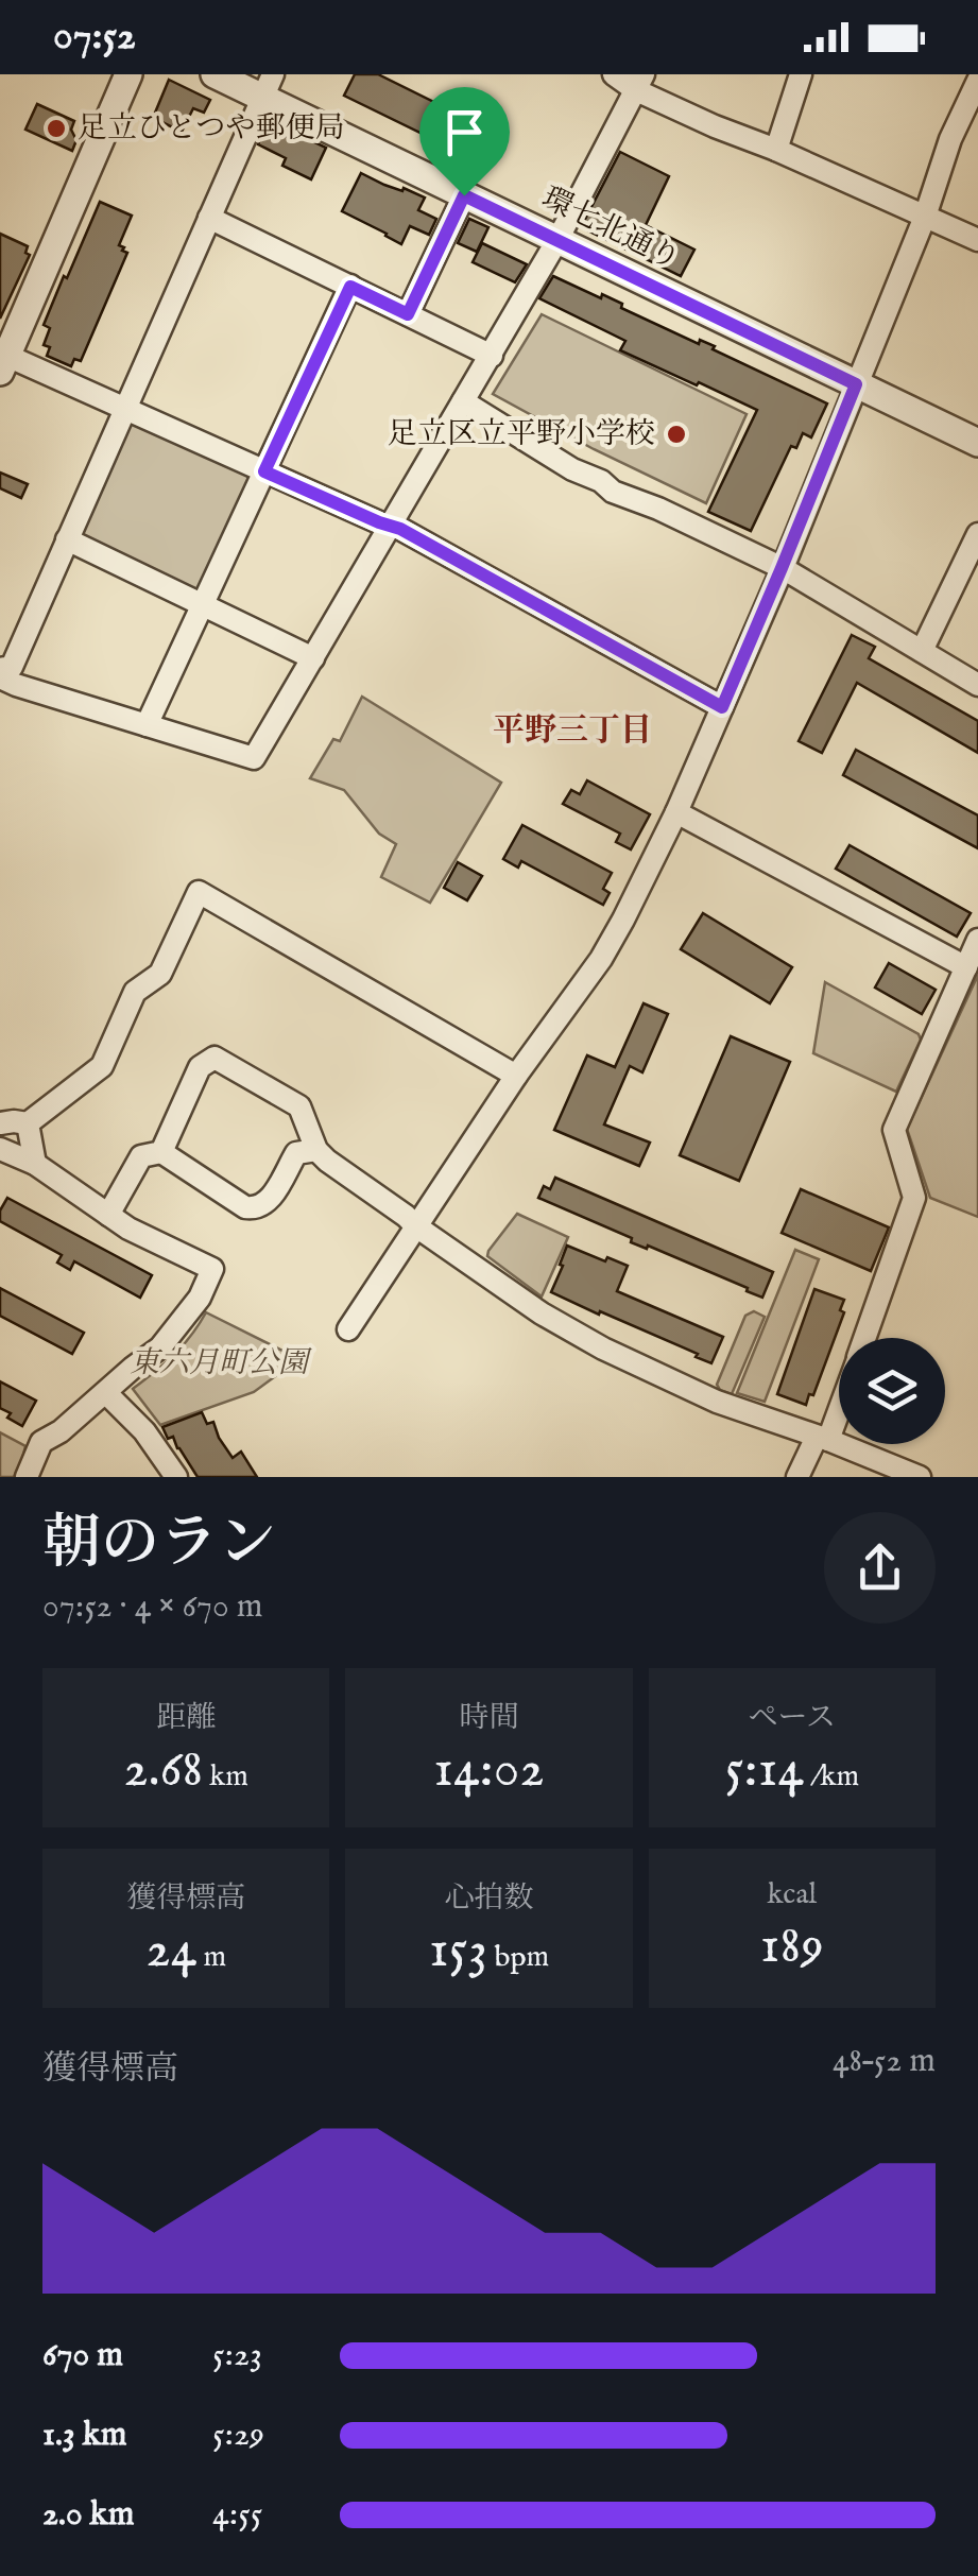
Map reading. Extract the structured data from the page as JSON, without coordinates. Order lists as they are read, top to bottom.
{
  "streets": {
    "street": ["環七北通り"]
  },
  "districts": ["平野三丁目"],
  "parks": ["東六月町公園"],
  "places": ["足立ひとつや郵便局", "足立区立平野小学校"],
  "page": {
    "status": "07:52",
    "heading": ["朝のラン", "07:52 · 4 × 670 m"],
    "stats": [
      ["距離", "2.68 km"],
      ["時間", "14:02"],
      ["ペース", "5:14 /km"],
      ["獲得標高", "24 m"],
      ["心拍数", "153 bpm"],
      ["kcal", "189"]
    ],
    "chart": ["獲得標高", "48–52 m"],
    "list": [
      {
        "name": "670 m",
        "note": "5:23"
      },
      {
        "name": "1.3 km",
        "note": "5:29"
      },
      {
        "name": "2.0 km",
        "note": "4:55"
      }
    ]
  }
}
